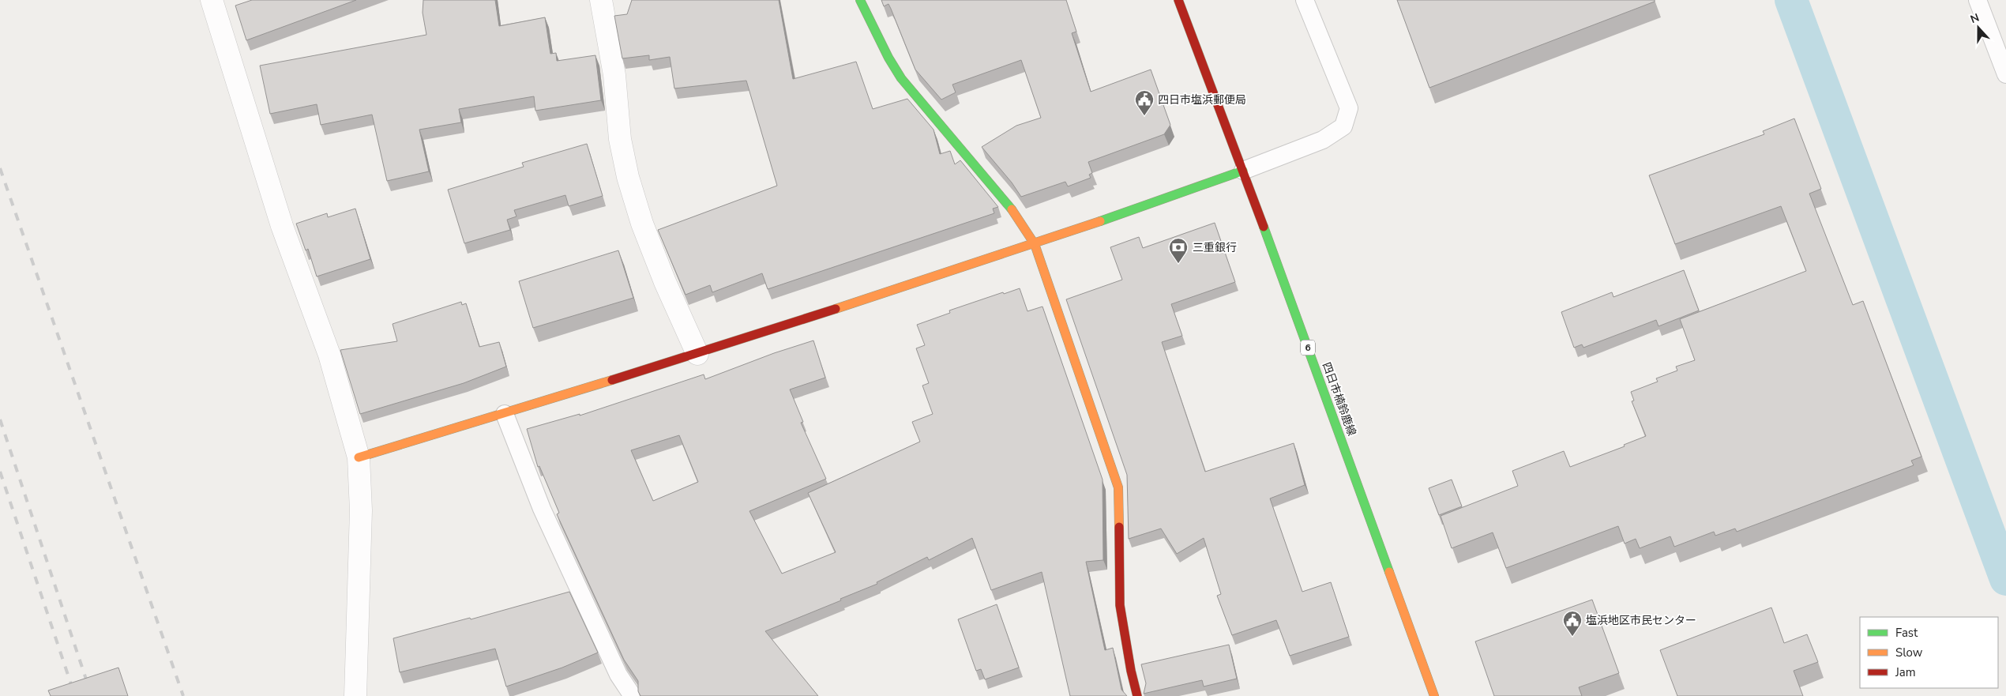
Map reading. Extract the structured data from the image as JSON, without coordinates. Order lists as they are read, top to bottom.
{
  "streets": {
    "street": ["6", "四日市楠鈴鹿線"]
  },
  "places": {
    "public building": ["四日市塩浜郵便局", "塩浜地区市民センター"],
    "bank": ["三重銀行"]
  },
  "legend": ["Fast", "Slow", "Jam"],
  "north": "top"
}
